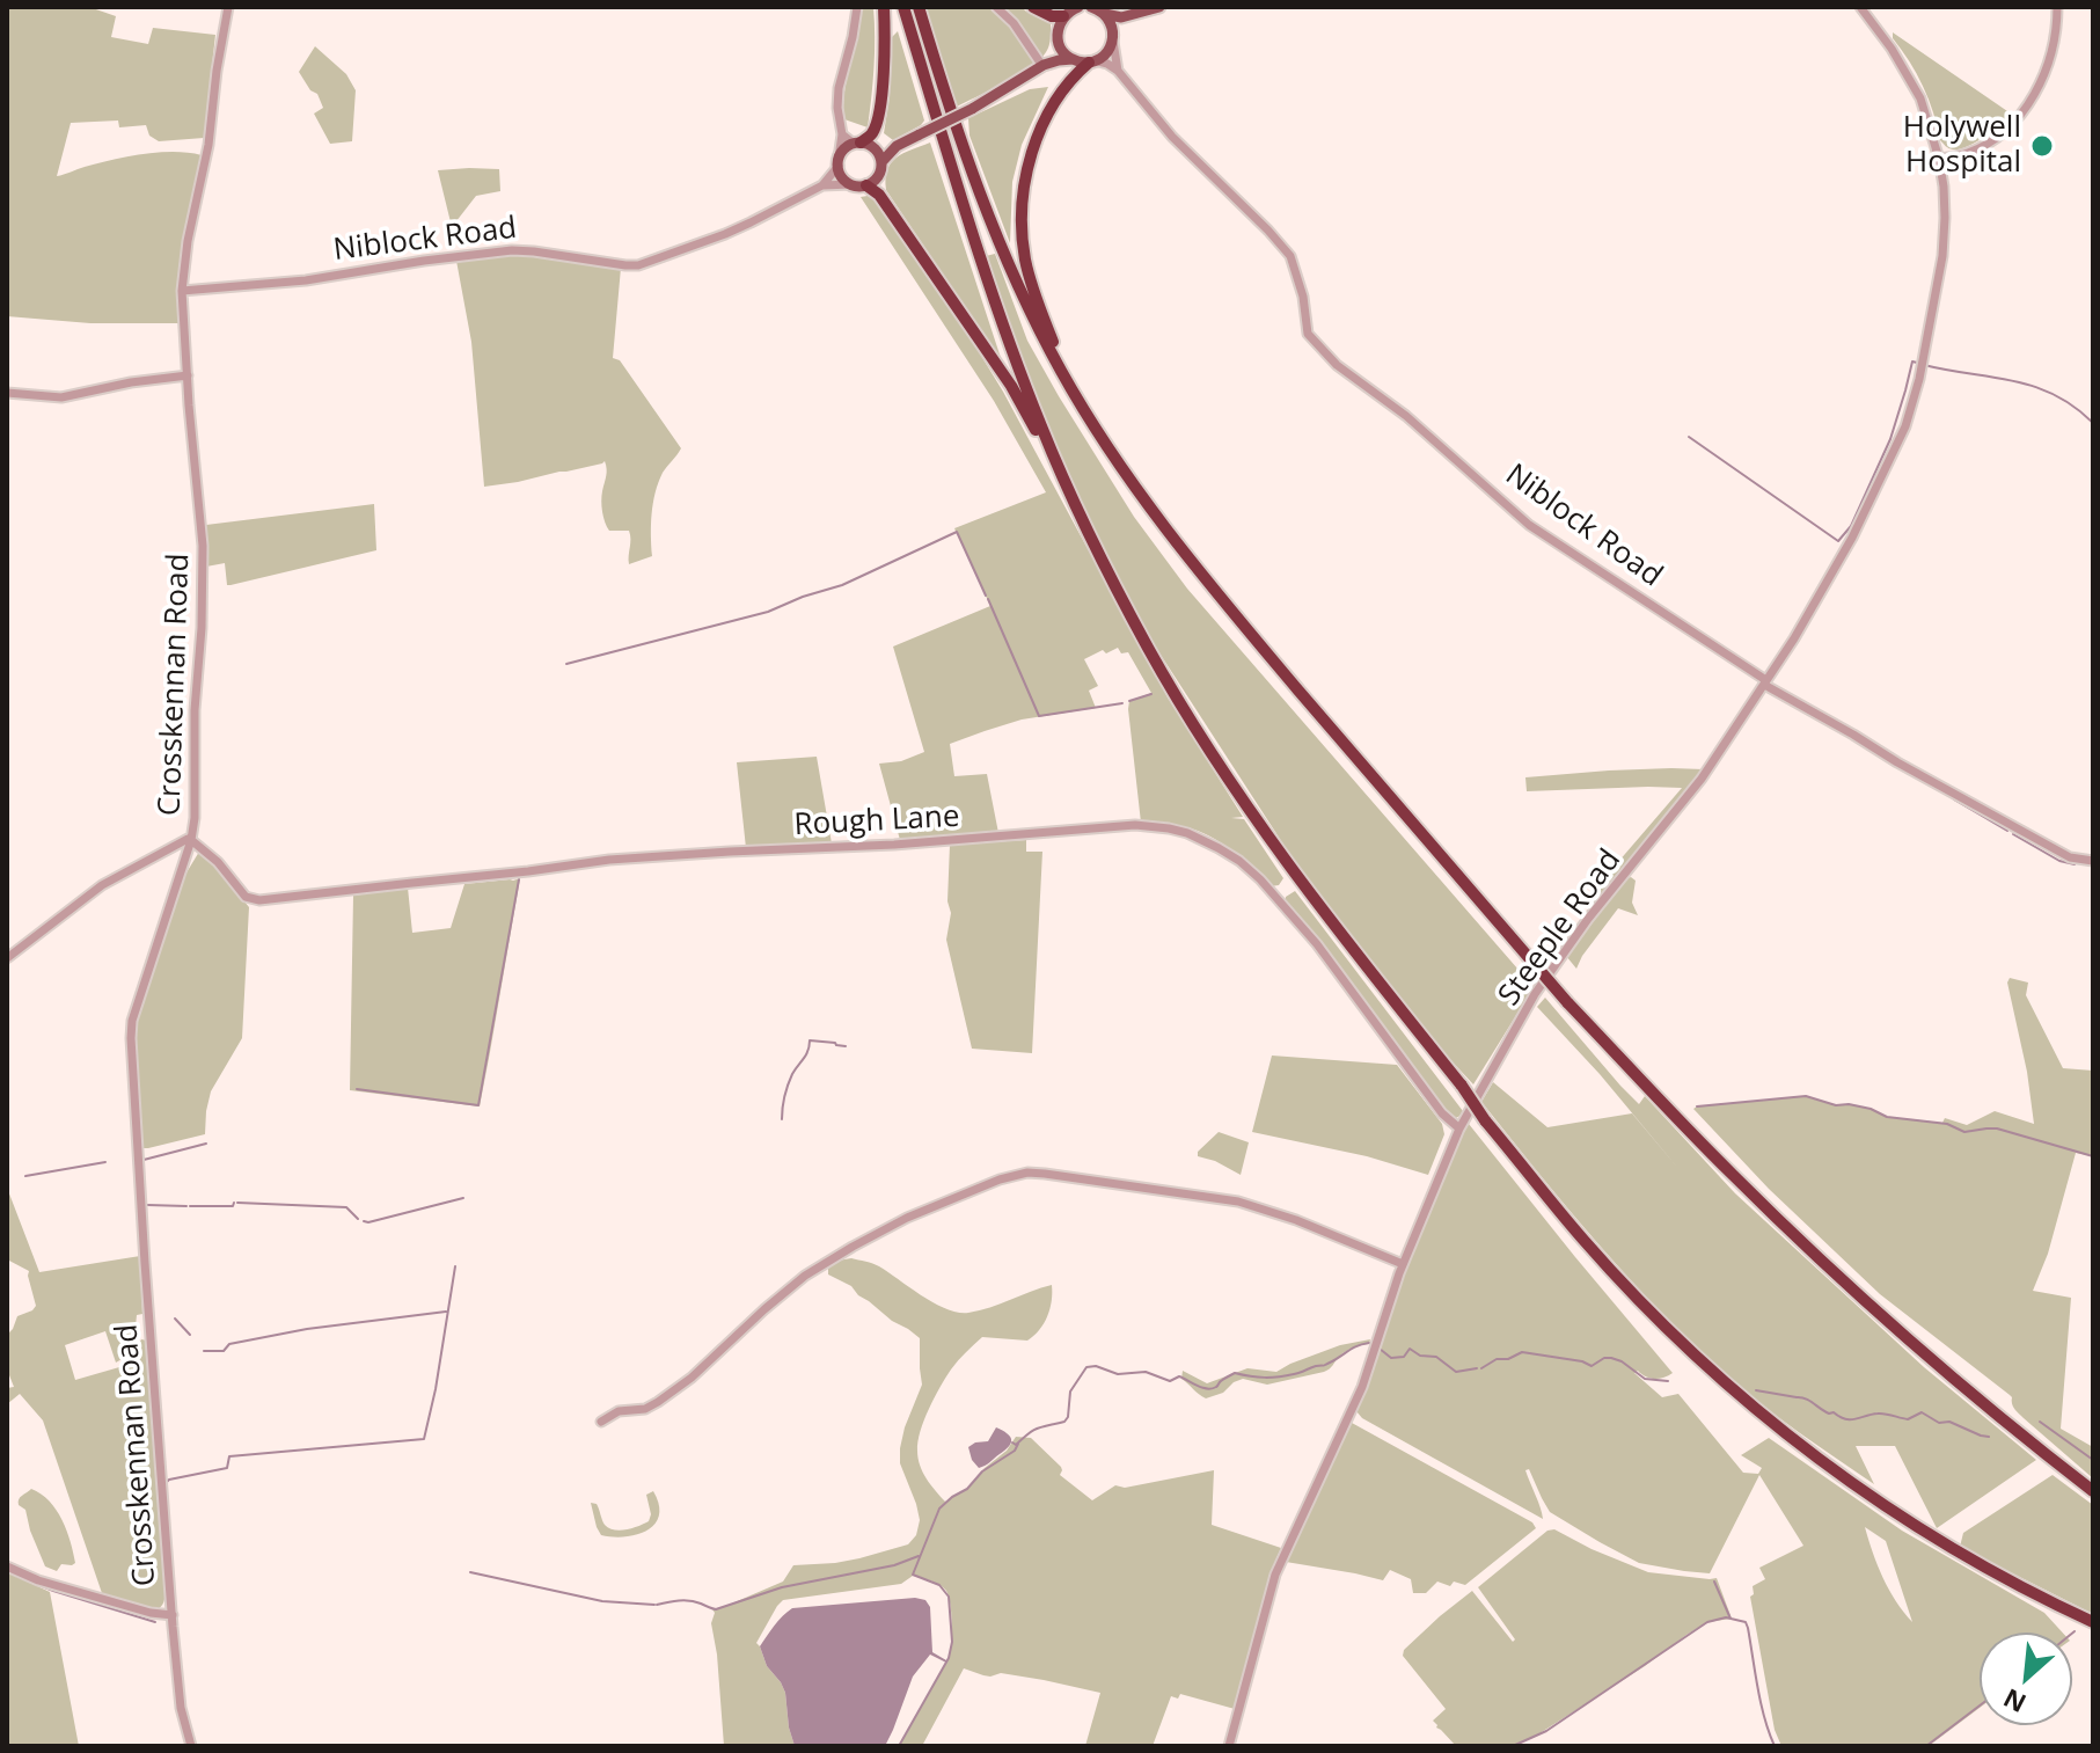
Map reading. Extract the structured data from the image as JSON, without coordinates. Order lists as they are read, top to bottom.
{
  "streets": {
    "street": [
      "Niblock Road",
      "Crosskennan Road",
      "Rough Lane",
      "Steeple Road"
    ]
  },
  "crossings": [
    ["Niblock Road", "Crosskennan Road"],
    ["Niblock Road", "Steeple Road"],
    ["Crosskennan Road", "Rough Lane"],
    ["Rough Lane", "Steeple Road"]
  ],
  "places": ["Holywell Hospital"],
  "north": "bottom left"
}
